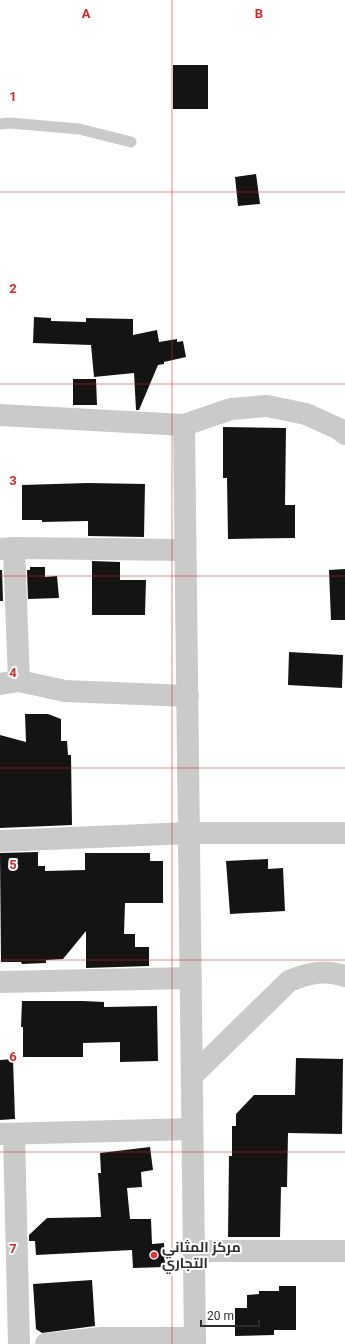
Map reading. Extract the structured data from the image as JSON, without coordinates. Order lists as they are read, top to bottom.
{
  "places": ["مركز المثاني التجاري"],
  "scale_bar": "20 m",
  "grid": {
    "columns": ["A", "B"],
    "rows": [
      "1",
      "2",
      "3",
      "4",
      "5",
      "6",
      "7"
    ]
  }
}
